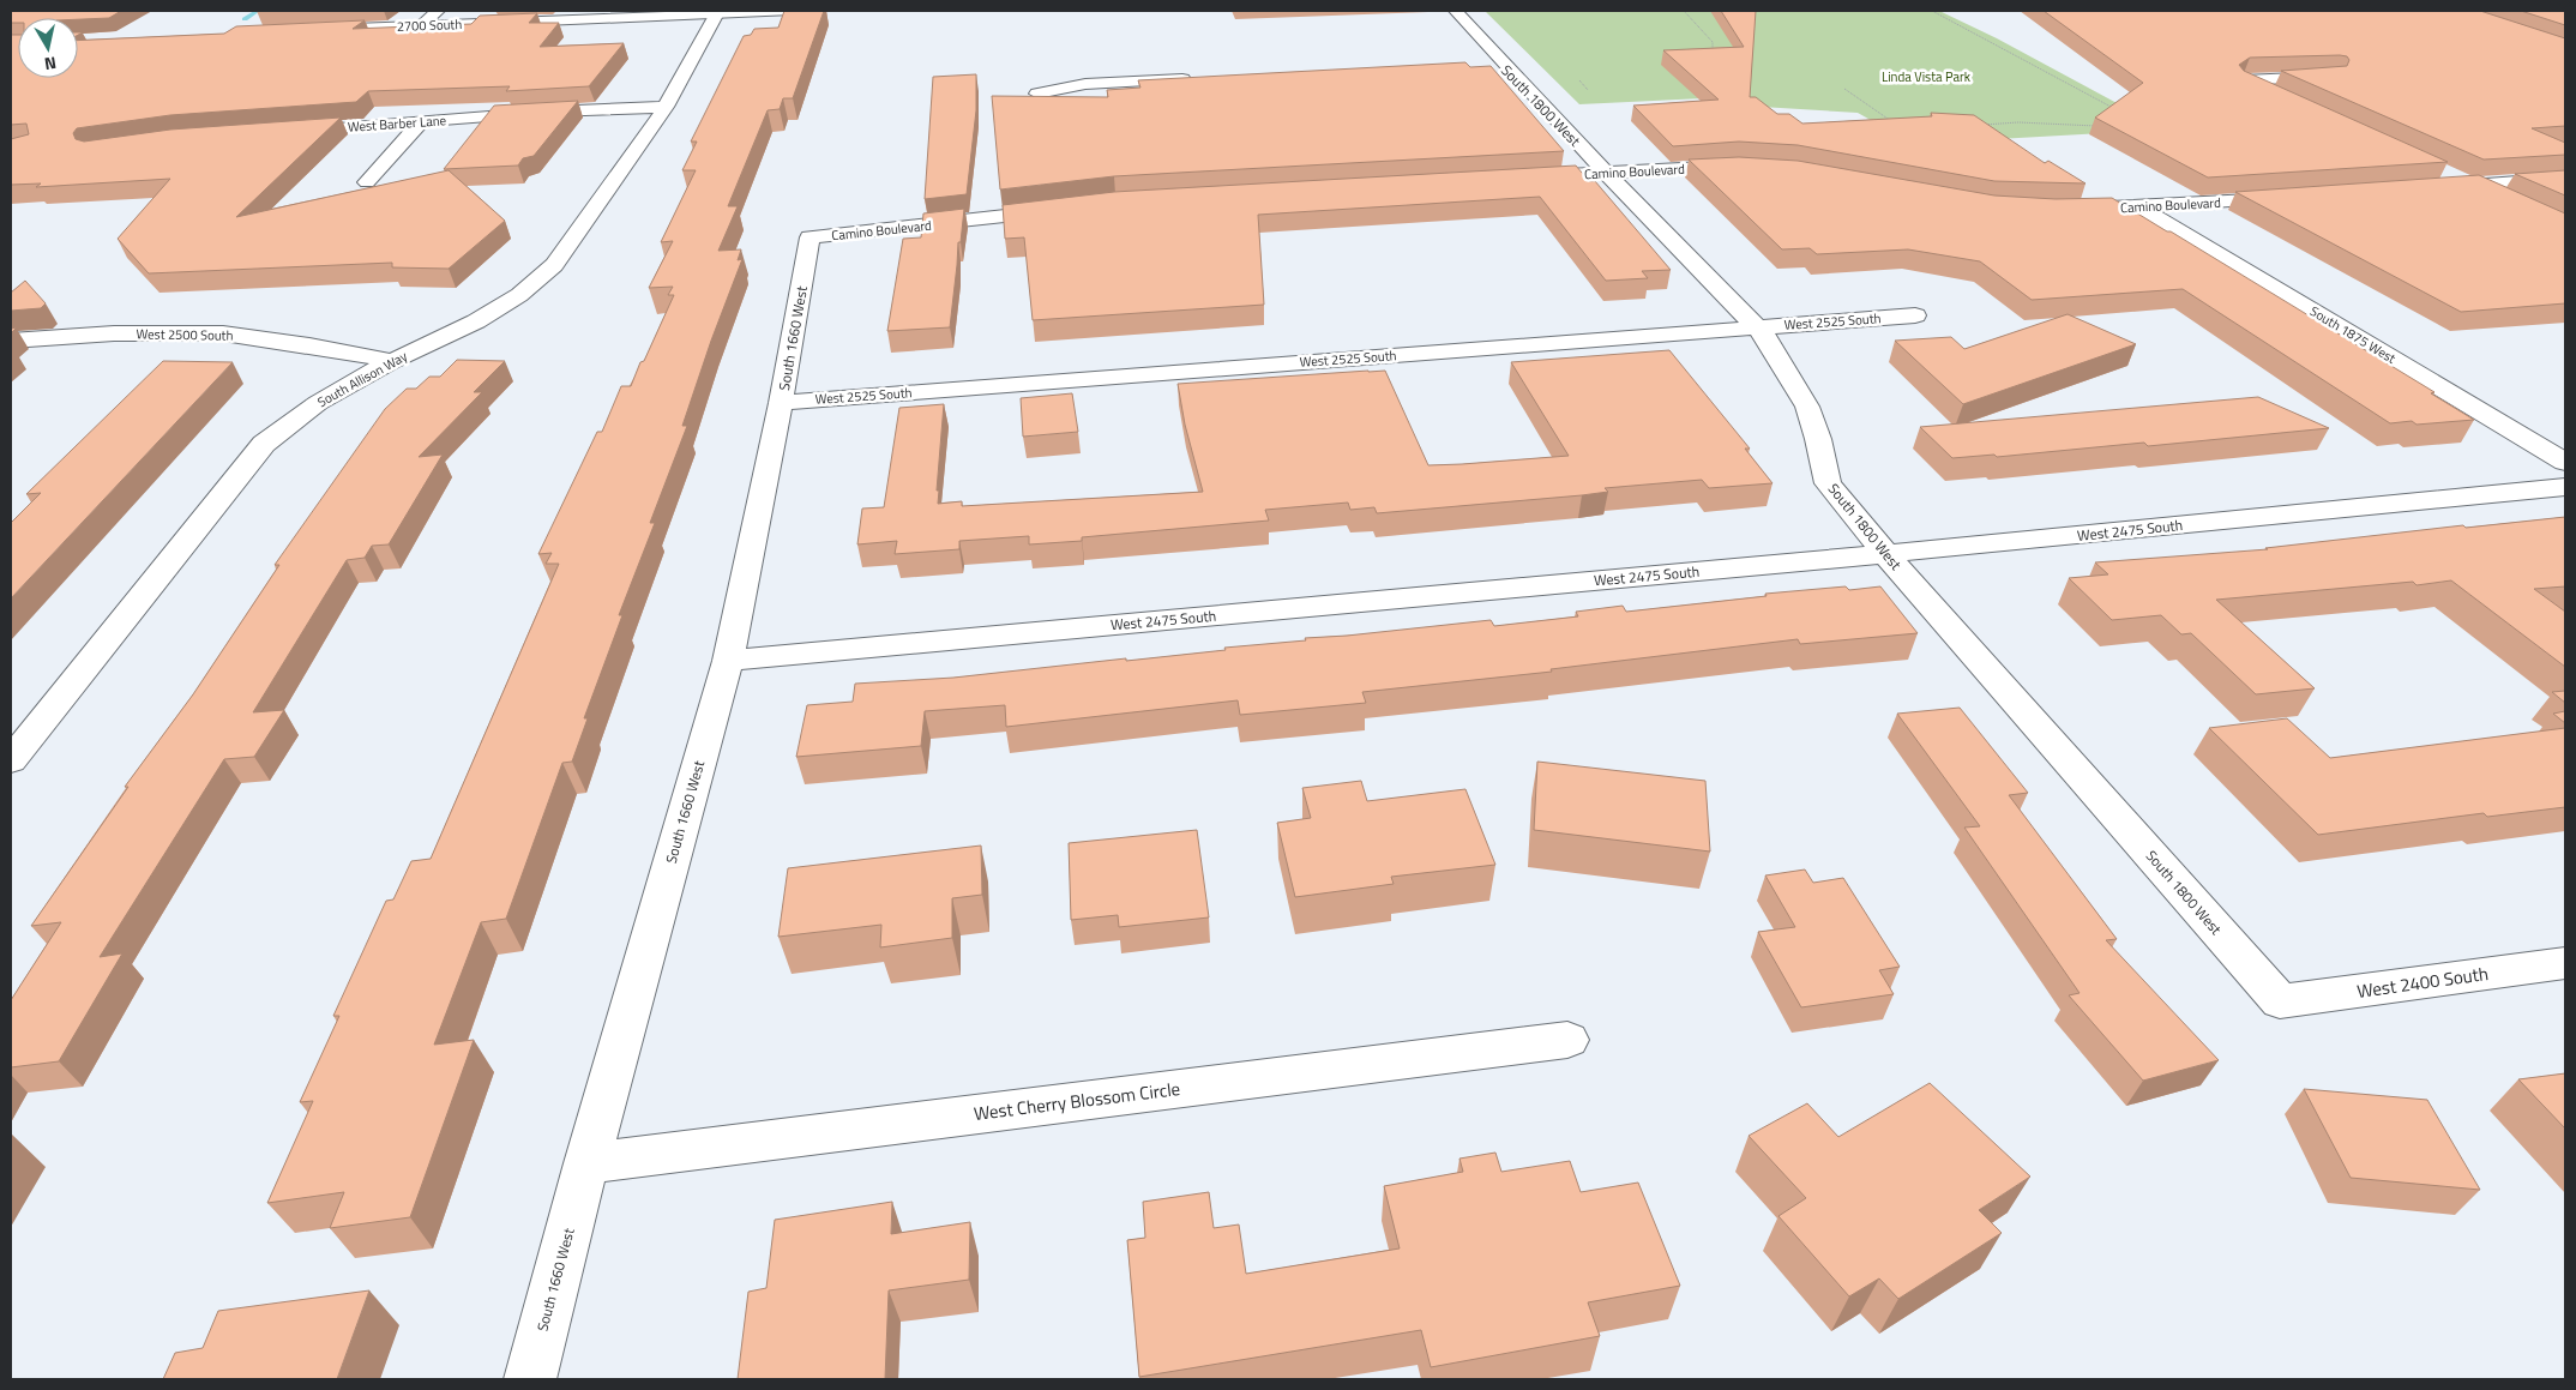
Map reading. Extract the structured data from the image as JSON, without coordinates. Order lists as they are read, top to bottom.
{
  "streets": {
    "street": [
      "2700 South",
      "South 1800 West",
      "West Barber Lane",
      "Camino Boulevard",
      "West 2525 South",
      "West 2500 South",
      "South 1875 West",
      "South 1660 West",
      "South Allison Way",
      "West 2475 South",
      "West 2400 South",
      "West Cherry Blossom Circle"
    ]
  },
  "crossings": [
    ["2700 South", "South Allison Way"],
    ["South 1800 West", "Camino Boulevard"],
    ["South 1800 West", "West 2525 South"],
    ["South 1800 West", "West 2475 South"],
    ["South 1800 West", "West 2400 South"],
    ["West Barber Lane", "South Allison Way"],
    ["Camino Boulevard", "South 1875 West"],
    ["Camino Boulevard", "South 1660 West"],
    ["West 2525 South", "South 1660 West"],
    ["West 2500 South", "South Allison Way"],
    ["South 1660 West", "West 2475 South"],
    ["South 1660 West", "West Cherry Blossom Circle"]
  ],
  "parks": ["Linda Vista Park"],
  "north": "bottom"
}
